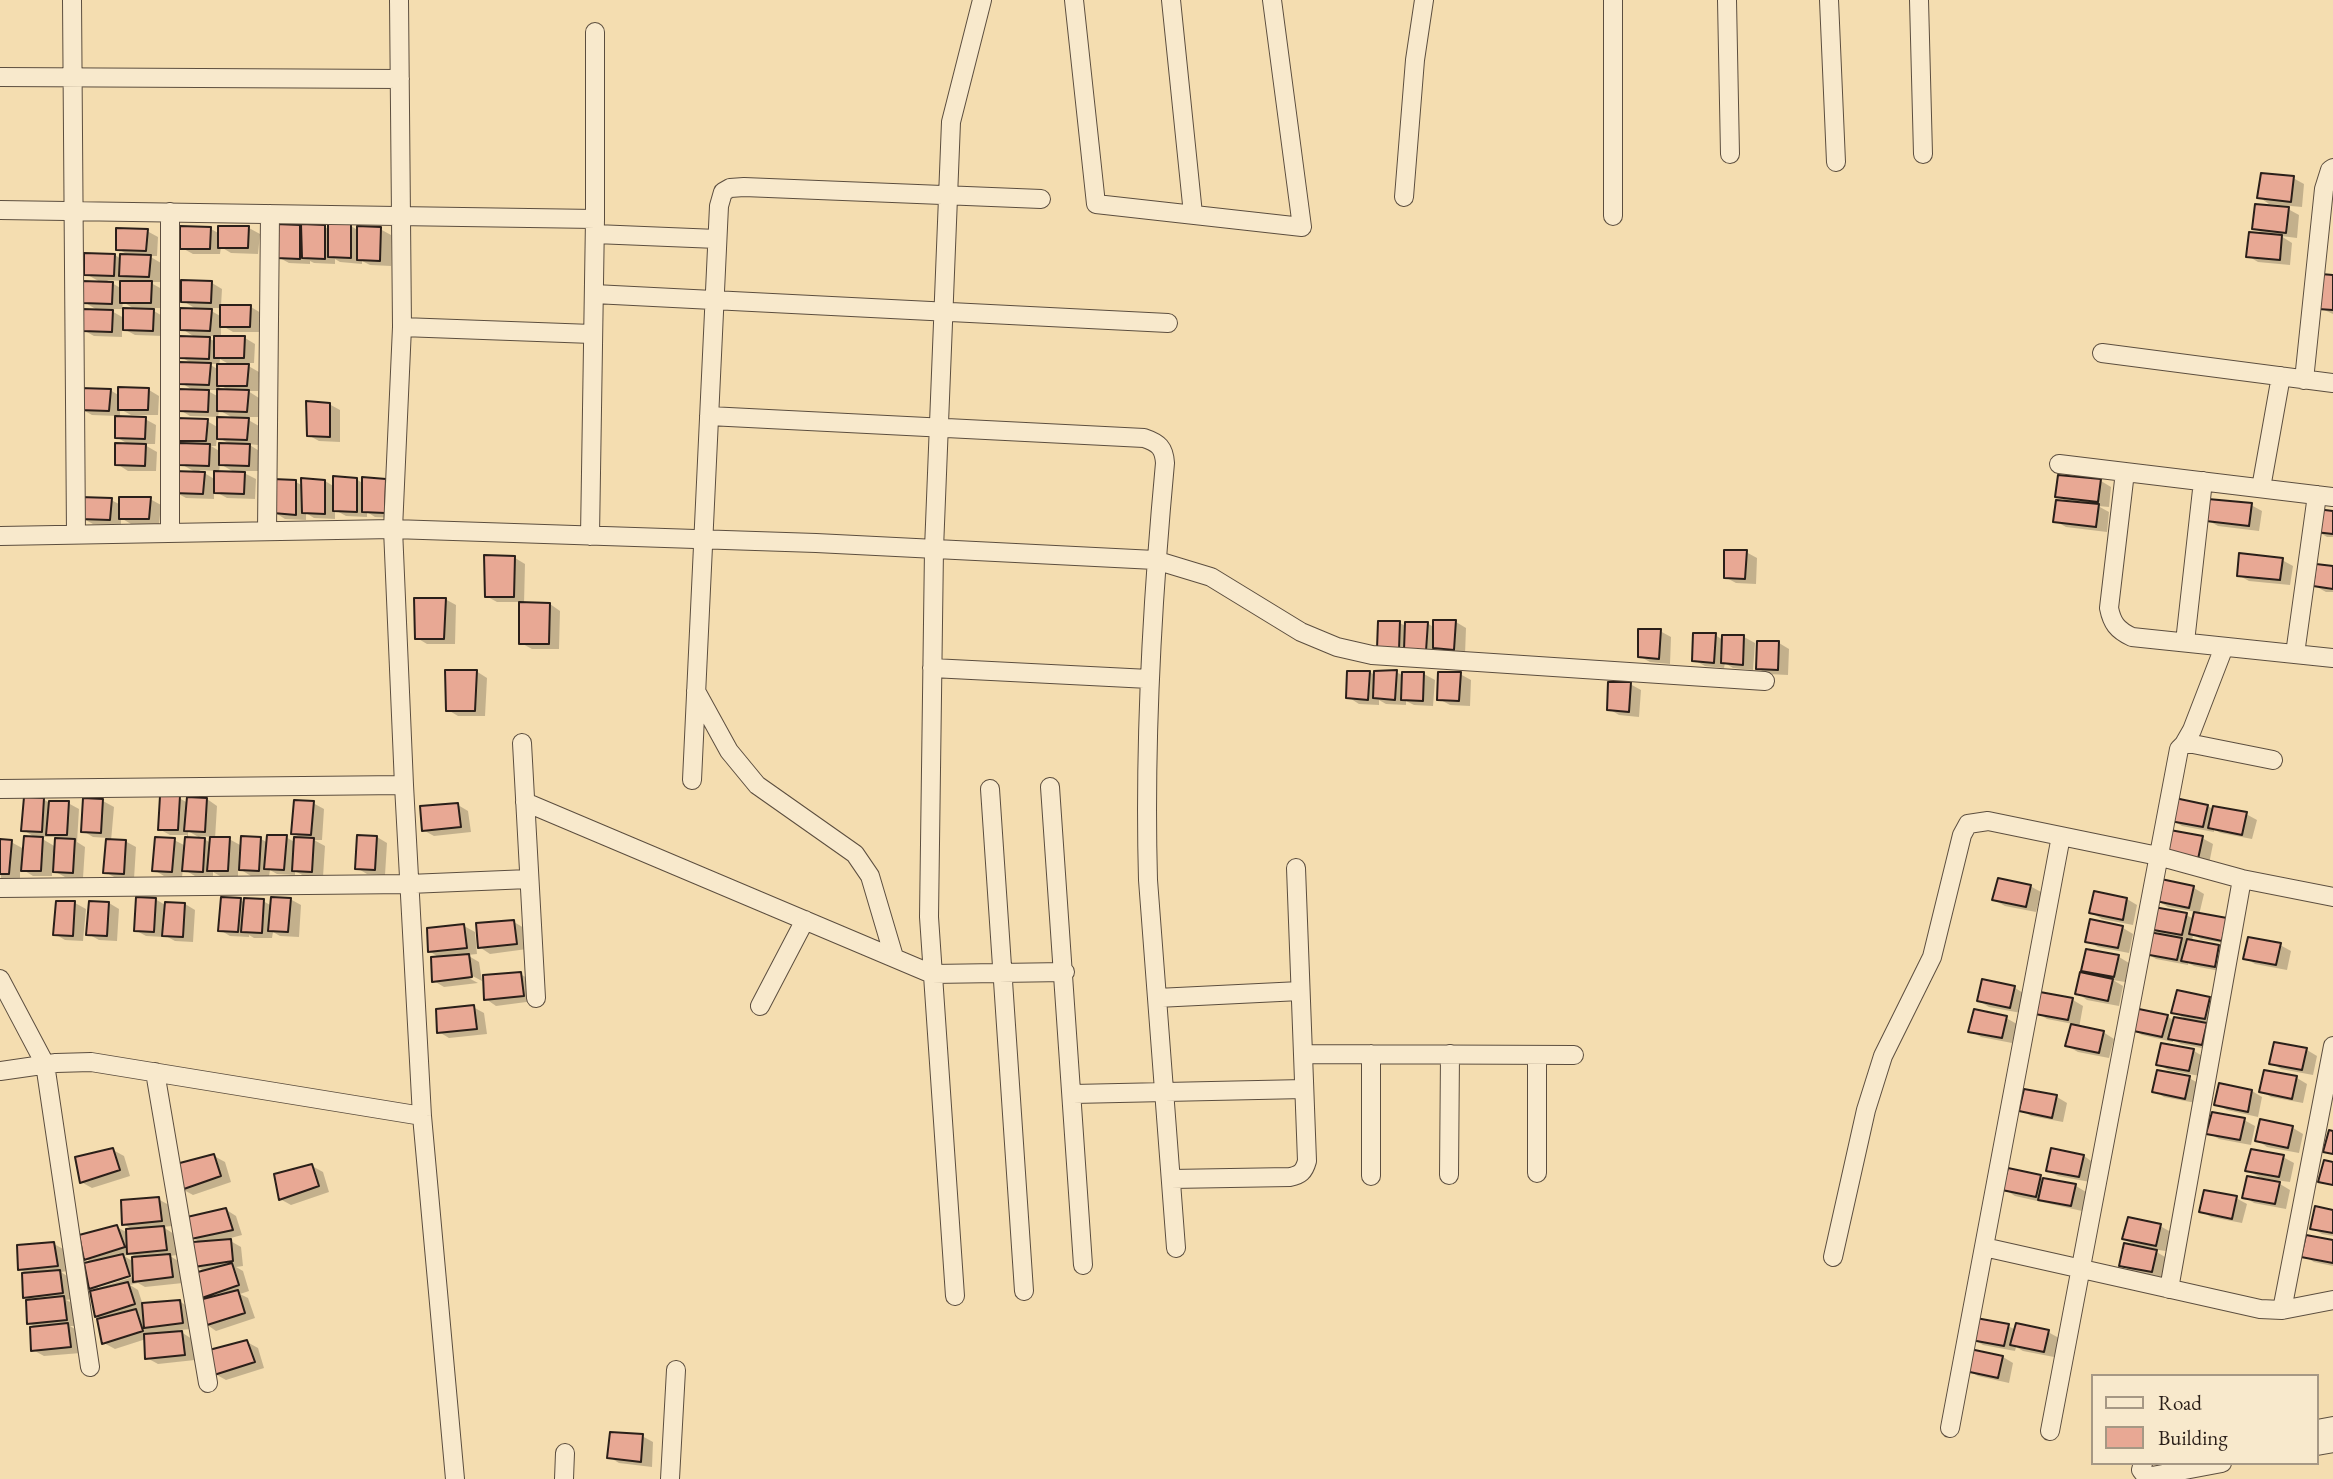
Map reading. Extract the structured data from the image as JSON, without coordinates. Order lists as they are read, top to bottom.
{
  "legend": ["Road", "Building"]
}
